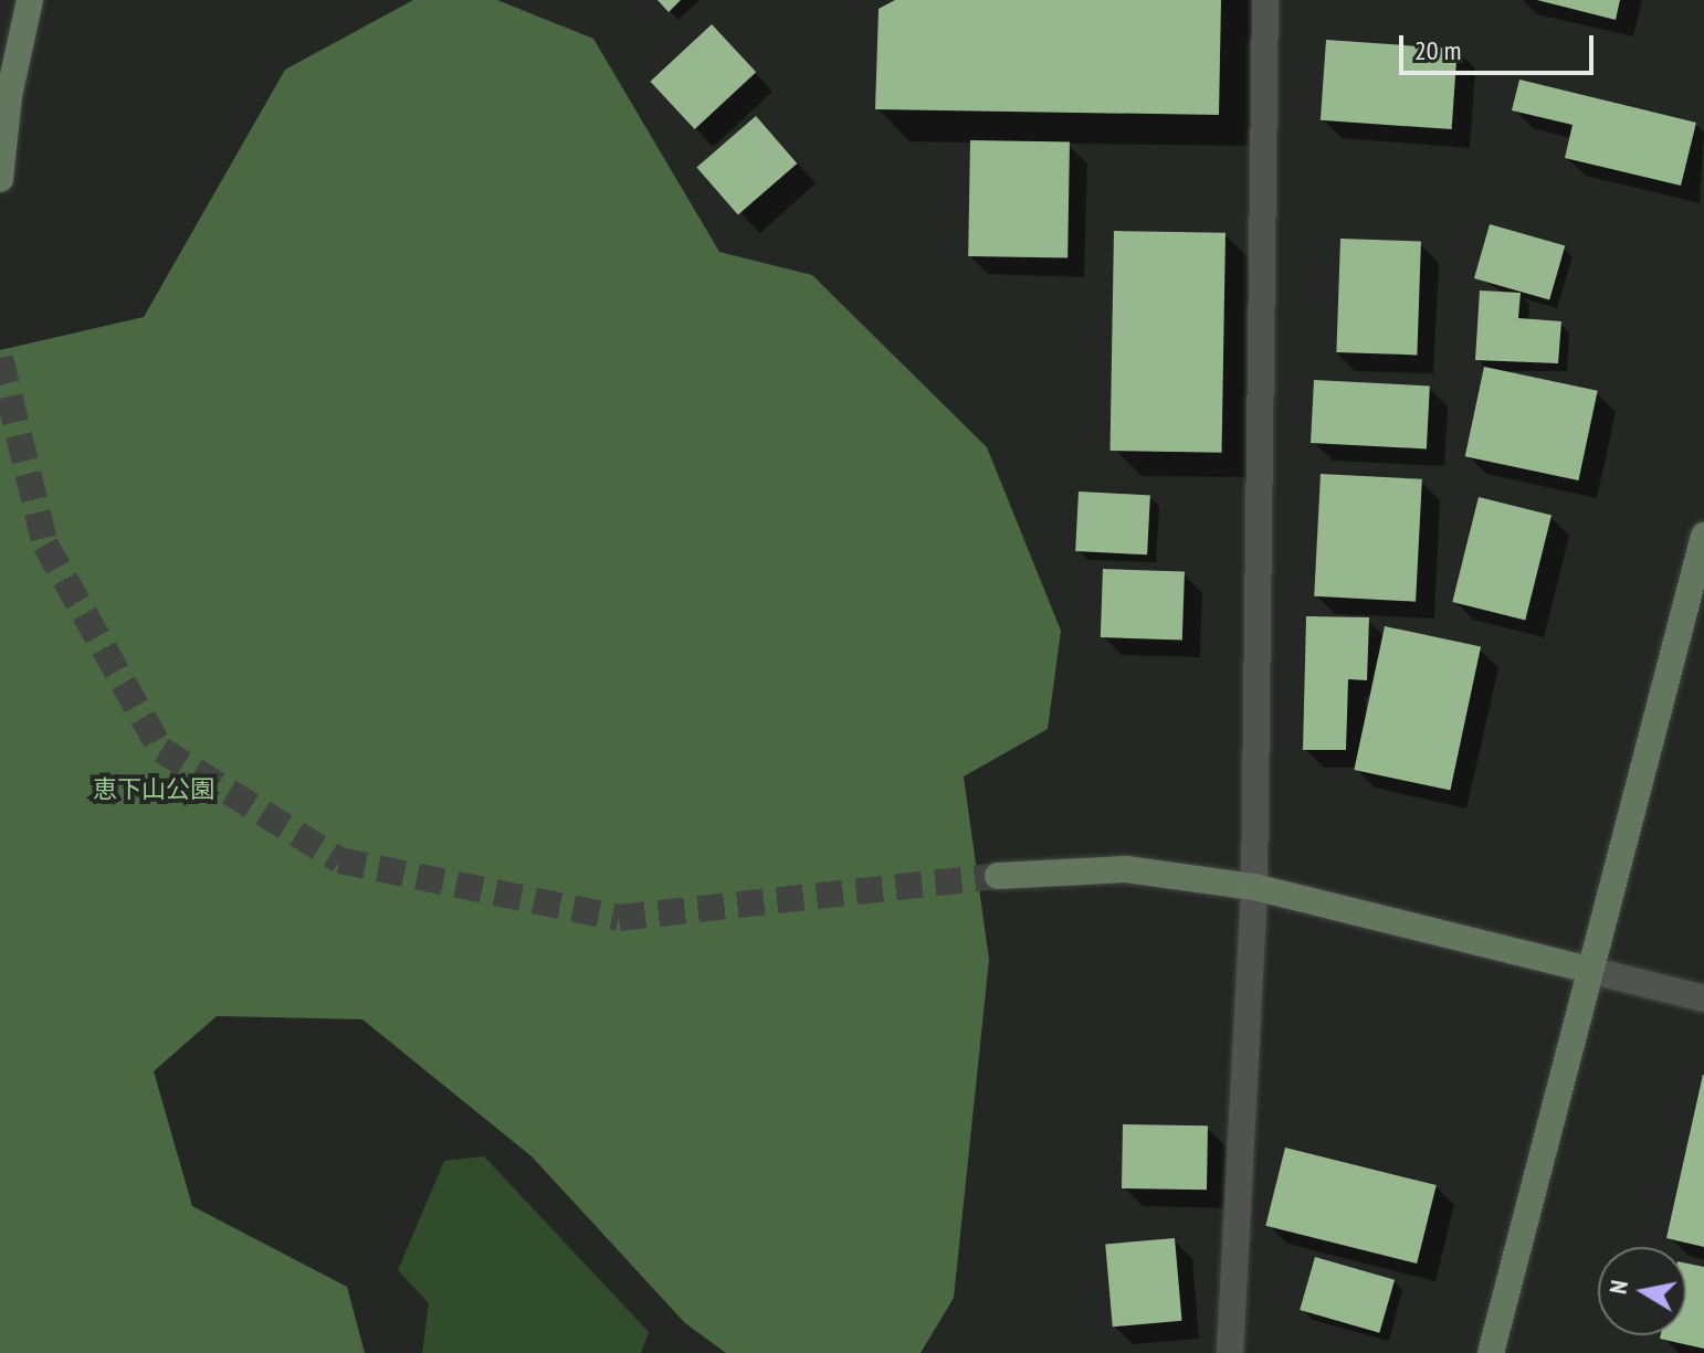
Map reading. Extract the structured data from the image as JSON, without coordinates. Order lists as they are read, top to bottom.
{
  "parks": ["恵下山公園"],
  "scale_bar": "20 m",
  "north": "left"
}
